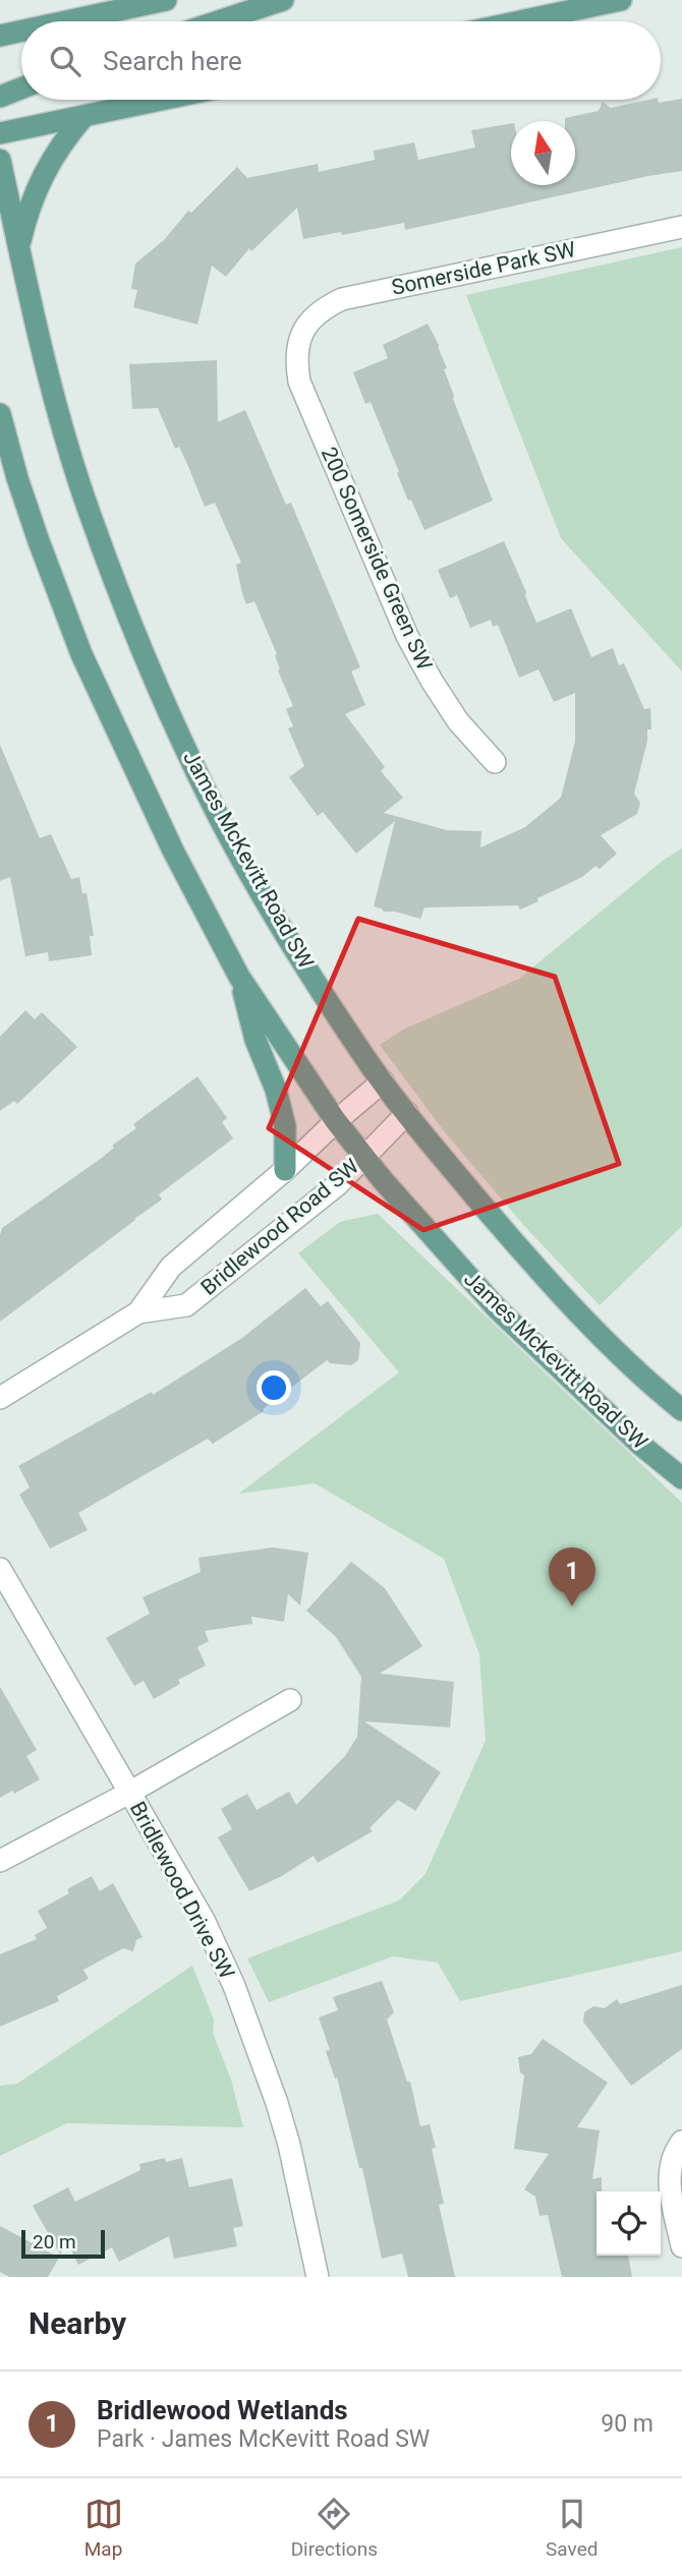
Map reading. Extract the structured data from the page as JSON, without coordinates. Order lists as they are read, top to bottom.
{
  "streets": {
    "main road": ["James McKevitt Road SW"],
    "street": [
      "Somerside Park SW",
      "200 Somerside Green SW",
      "Bridlewood Road SW",
      "Bridlewood Drive SW"
    ]
  },
  "crossings": [
    ["Somerside Park SW", "200 Somerside Green SW"],
    ["James McKevitt Road SW", "Bridlewood Road SW"]
  ],
  "scale_bar": "20 m",
  "north": "top",
  "page": {
    "search": "Search here",
    "pins": "1",
    "scale": "20 m",
    "heading": "Nearby",
    "list": [
      {
        "mark": "1",
        "name": "Bridlewood Wetlands",
        "note": "Park · James McKevitt Road SW",
        "value": "90 m"
      }
    ],
    "nav": ["Map", "Directions", "Saved"]
  }
}
